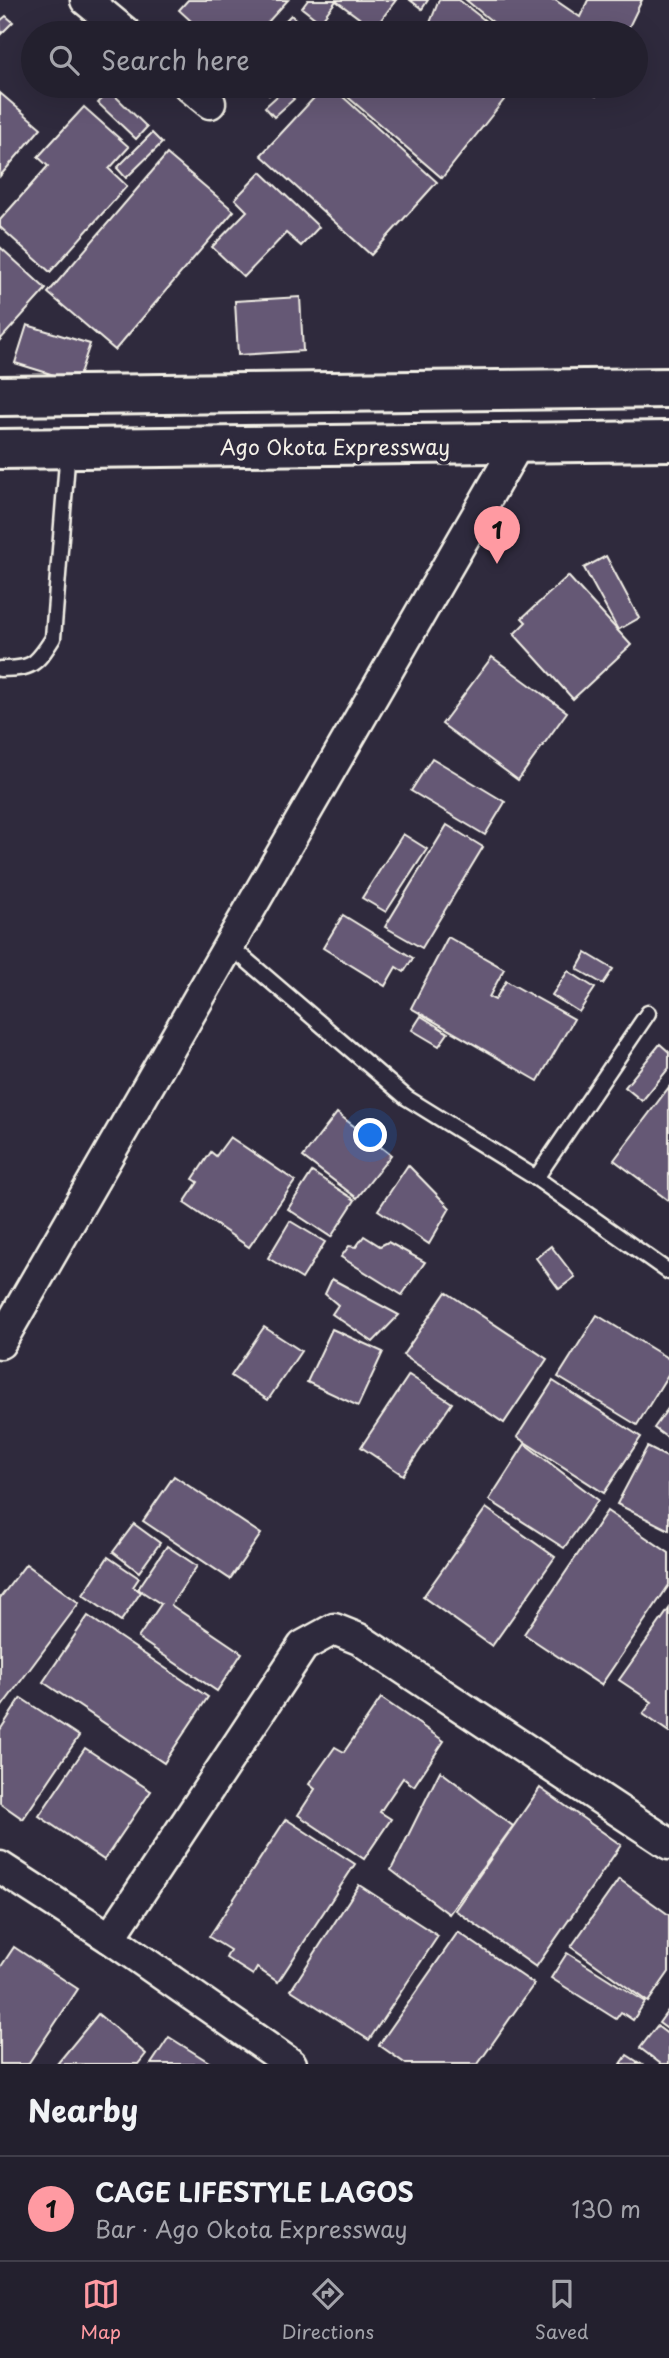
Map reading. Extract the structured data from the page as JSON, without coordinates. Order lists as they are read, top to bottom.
{
  "streets": {
    "main road": ["Ago Okota Expressway"]
  },
  "page": {
    "search": "Search here",
    "pins": "1",
    "heading": "Nearby",
    "list": [
      {
        "mark": "1",
        "name": "CAGE LIFESTYLE LAGOS",
        "note": "Bar · Ago Okota Expressway",
        "value": "130 m"
      }
    ],
    "nav": ["Map", "Directions", "Saved"]
  }
}
